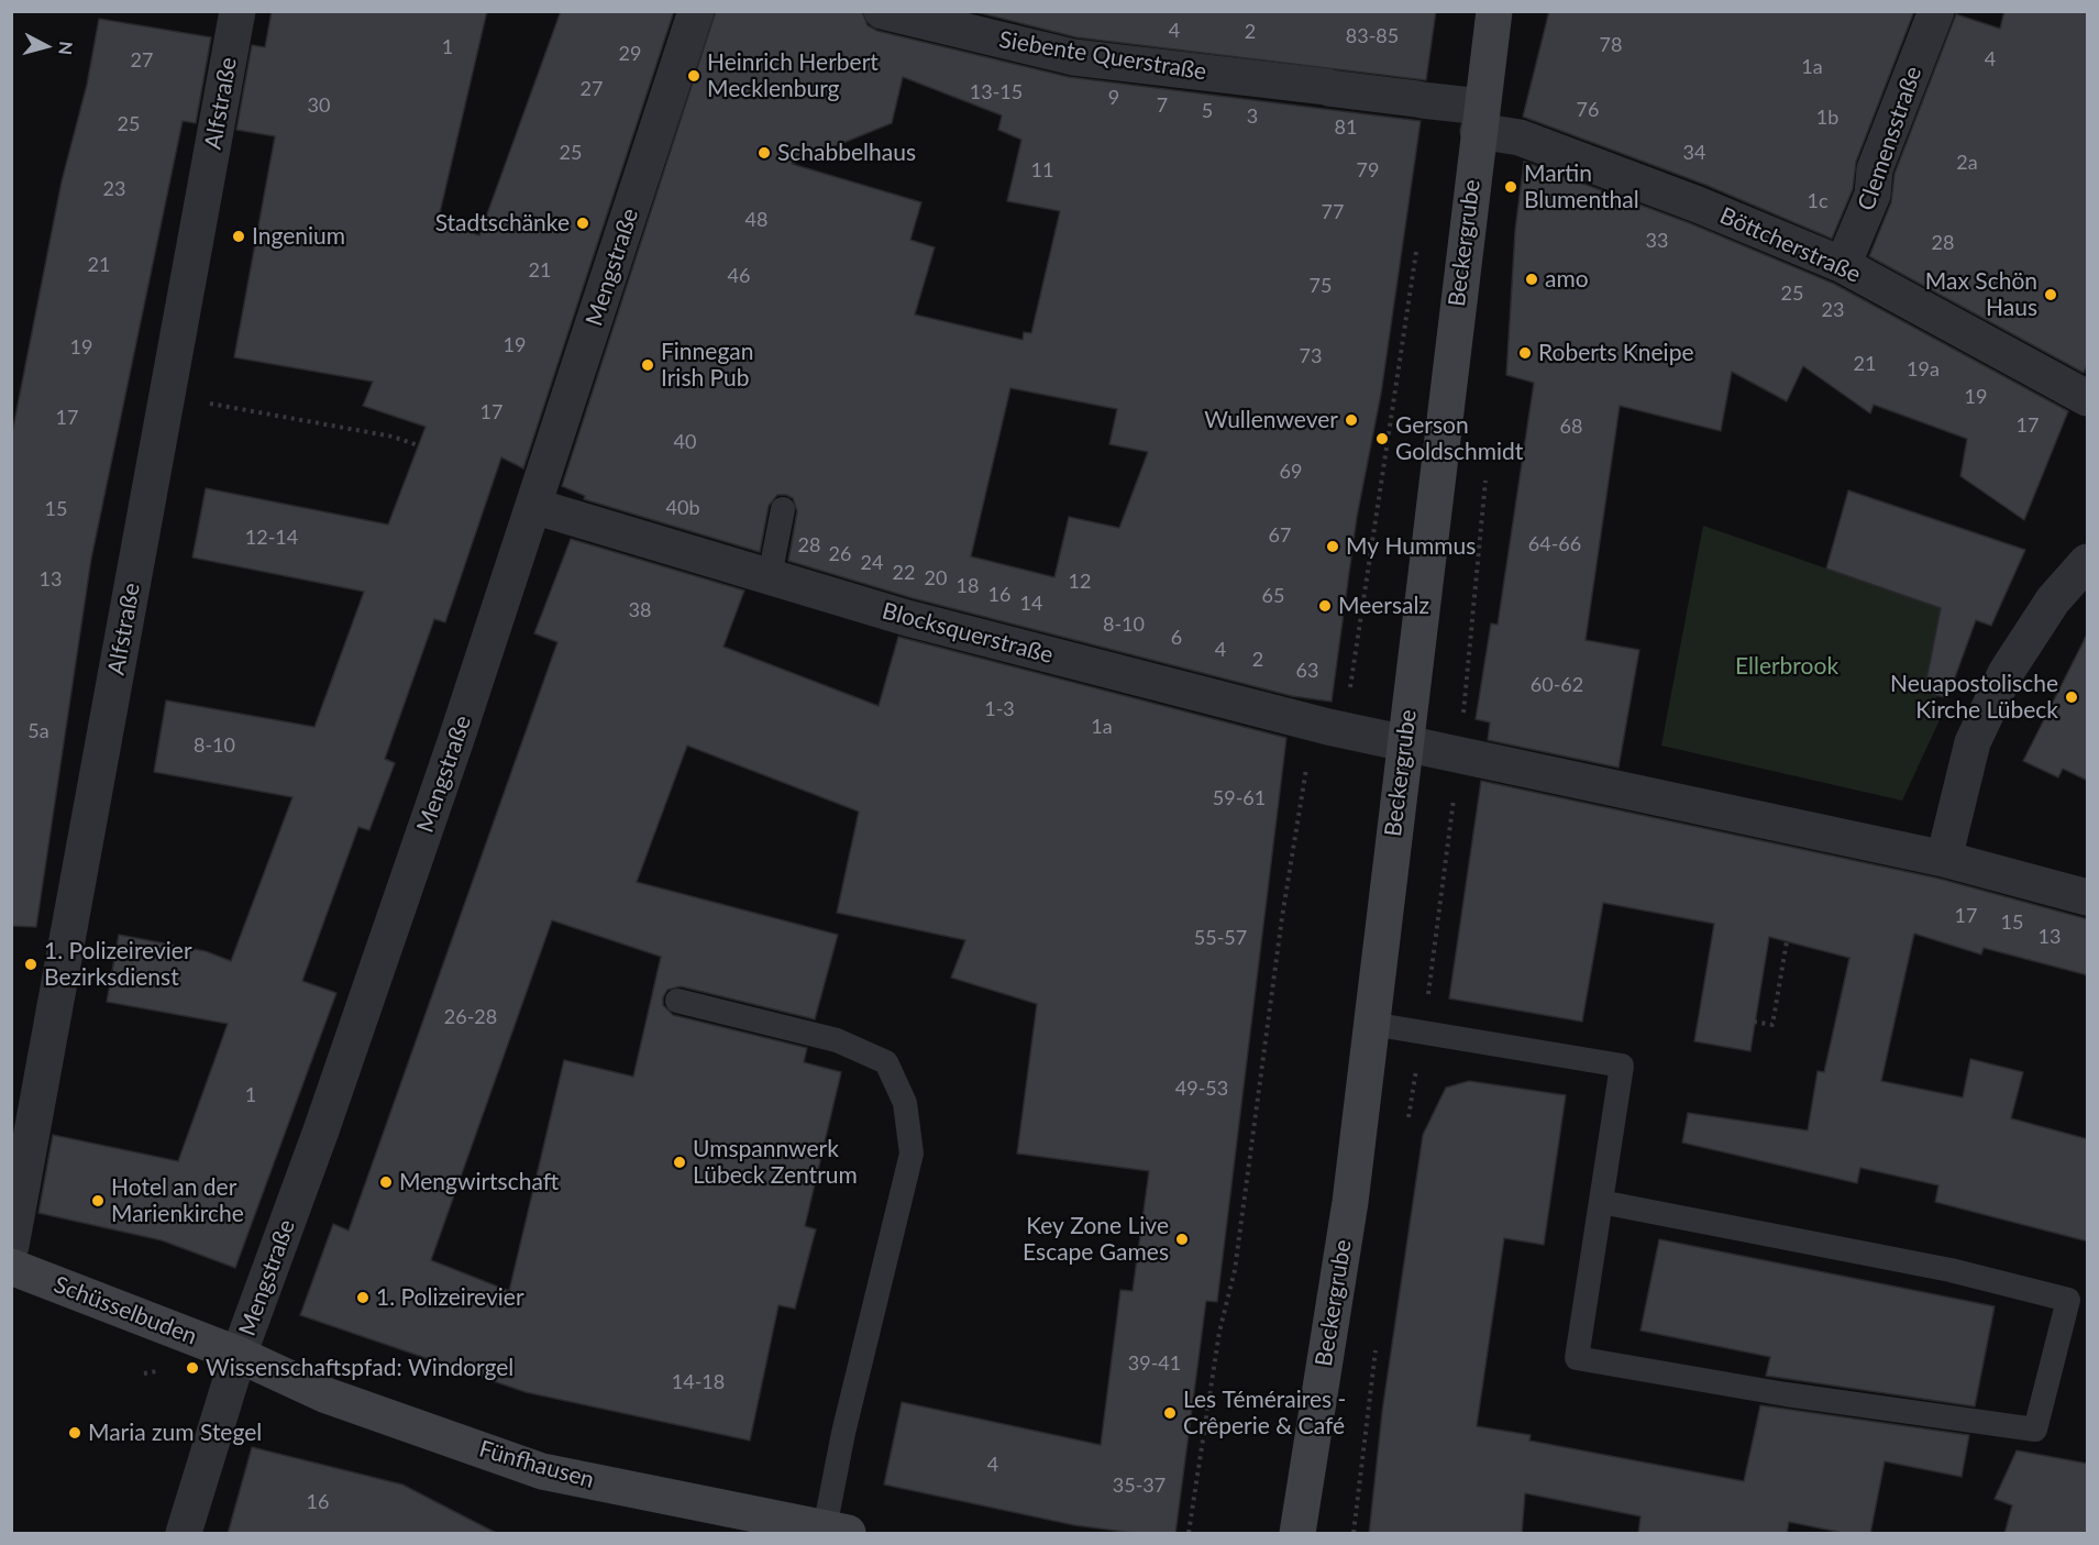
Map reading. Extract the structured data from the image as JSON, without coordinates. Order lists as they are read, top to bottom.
{
  "streets": {
    "street": [
      "Siebente Querstraße",
      "Alfstraße",
      "Clemensstraße",
      "Beckergrube",
      "Böttcherstraße",
      "Mengstraße",
      "Blocksquerstraße",
      "Schüsselbuden",
      "Fünfhausen"
    ]
  },
  "crossings": [
    ["Siebente Querstraße", "Beckergrube"],
    ["Siebente Querstraße", "Böttcherstraße"],
    ["Clemensstraße", "Böttcherstraße"],
    ["Beckergrube", "Böttcherstraße"],
    ["Beckergrube", "Blocksquerstraße"],
    ["Mengstraße", "Blocksquerstraße"],
    ["Mengstraße", "Schüsselbuden"],
    ["Mengstraße", "Fünfhausen"],
    ["Schüsselbuden", "Fünfhausen"]
  ],
  "parks": ["Ellerbrook"],
  "places": [
    "Heinrich Herbert Mecklenburg",
    "Schabbelhaus",
    "Martin Blumenthal",
    "Stadtschänke",
    "Ingenium",
    "amo",
    "Max Schön Haus",
    "Roberts Kneipe",
    "Finnegan Irish Pub",
    "Wullenwever",
    "Gerson Goldschmidt",
    "My Hummus",
    "Meersalz",
    "Neuapostolische Kirche Lübeck",
    "1. Polizeirevier Bezirksdienst",
    "Umspannwerk Lübeck Zentrum",
    "Mengwirtschaft",
    "Hotel an der Marienkirche",
    "Key Zone Live Escape Games",
    "1. Polizeirevier",
    "Wissenschaftspfad: Windorgel",
    "Les Téméraires - Crêperie & Café",
    "Maria zum Stegel"
  ],
  "house_numbers": [
    "4",
    "2",
    "83-85",
    "78",
    "1",
    "29",
    "4",
    "27",
    "1a",
    "27",
    "13-15",
    "9",
    "30",
    "7",
    "76",
    "5",
    "3",
    "1b",
    "25",
    "81",
    "25",
    "34",
    "2a",
    "11",
    "79",
    "23",
    "1c",
    "77",
    "48",
    "33",
    "28",
    "21",
    "21",
    "46",
    "75",
    "25",
    "23",
    "19",
    "19",
    "73",
    "21",
    "19a",
    "19",
    "17",
    "17",
    "17",
    "68",
    "40",
    "69",
    "40b",
    "15",
    "67",
    "12-14",
    "64-66",
    "28",
    "26",
    "24",
    "22",
    "20",
    "13",
    "12",
    "18",
    "16",
    "65",
    "14",
    "38",
    "8-10",
    "6",
    "4",
    "2",
    "63",
    "60-62",
    "1-3",
    "1a",
    "5a",
    "8-10",
    "59-61",
    "17",
    "15",
    "13",
    "55-57",
    "26-28",
    "49-53",
    "1",
    "39-41",
    "14-18",
    "4",
    "35-37",
    "16"
  ],
  "north": "right"
}
